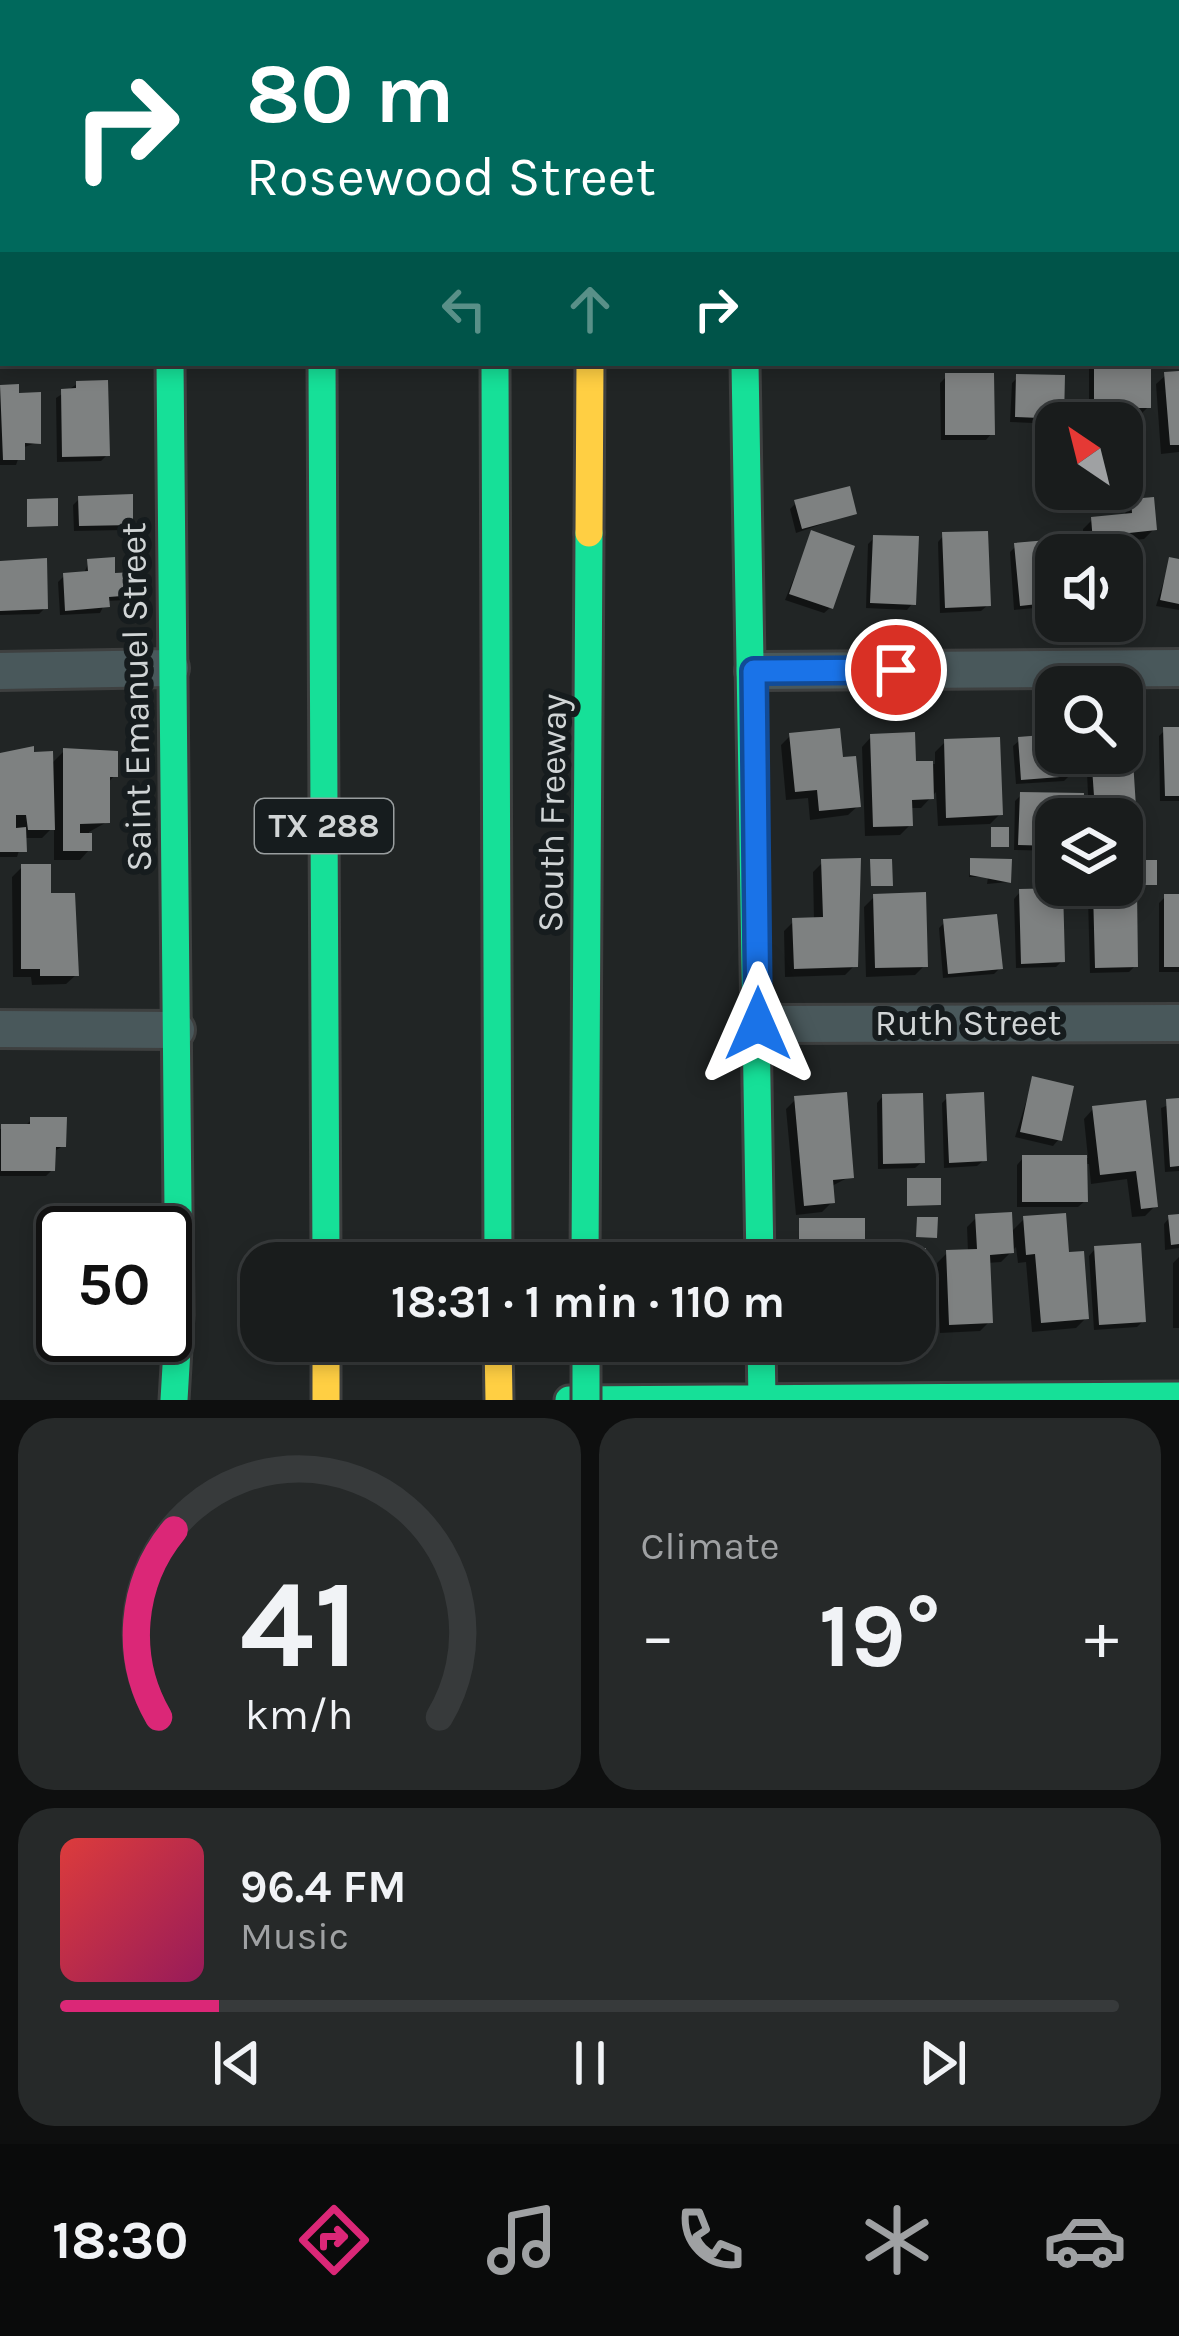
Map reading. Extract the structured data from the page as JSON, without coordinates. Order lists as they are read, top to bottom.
{
  "streets": {
    "main road": ["Saint Emanuel Street", "South Freeway", "TX 288"],
    "street": ["Ruth Street"]
  },
  "north": "top left",
  "page": {
    "turn": ["80 m", "Rosewood Street"],
    "limit": "50",
    "trip": "18:31 · 1 min · 110 m",
    "tile": "Climate",
    "heat": ["−", "19°", "+"],
    "song": ["96.4 FM", "Music"],
    "tabs": "18:30",
    "gauge": ["41", "km/h"]
  }
}
